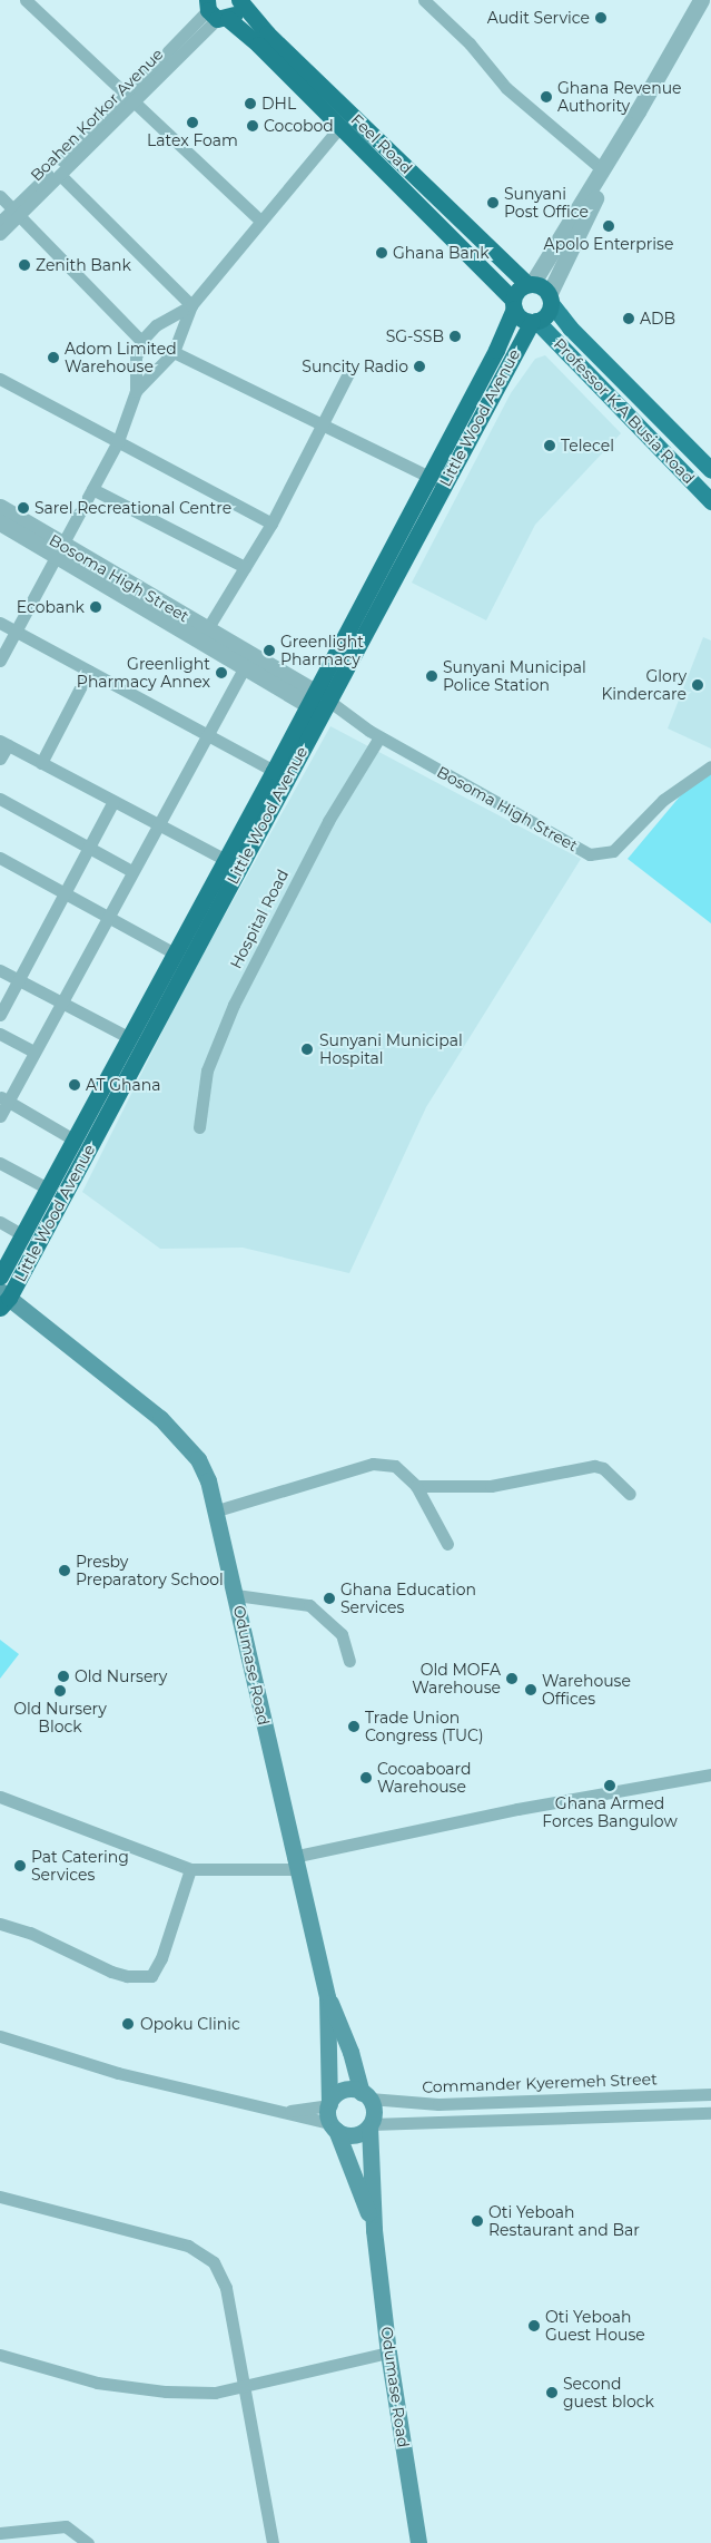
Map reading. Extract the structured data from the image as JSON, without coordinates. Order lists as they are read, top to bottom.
{
  "streets": {
    "highway": ["Feel Road", "Little Wood Avenue"],
    "main road": ["Professor K.A Busia Road", "Odumase Road"],
    "street": [
      "Boahen Korkor Avenue",
      "Bosoma High Street",
      "Hospital Road",
      "Commander Kyeremeh Street"
    ]
  },
  "crossings": [
    ["Boahen Korkor Avenue", "Feel Road"],
    ["Feel Road", "Professor K.A Busia Road"],
    ["Feel Road", "Little Wood Avenue"],
    ["Professor K.A Busia Road", "Little Wood Avenue"],
    ["Little Wood Avenue", "Bosoma High Street"],
    ["Little Wood Avenue", "Odumase Road"],
    ["Bosoma High Street", "Hospital Road"],
    ["Odumase Road", "Commander Kyeremeh Street"]
  ],
  "places": [
    "Audit Service",
    "Ghana Revenue Authority",
    "DHL",
    "Latex Foam",
    "Cocobod",
    "Sunyani Post Office",
    "Apolo Enterprise",
    "Ghana Bank",
    "Zenith Bank",
    "ADB",
    "SG-SSB",
    "Adom Limited Warehouse",
    "Suncity Radio",
    "Telecel",
    "Sarel Recreational Centre",
    "Ecobank",
    "Greenlight Pharmacy",
    "Greenlight Pharmacy Annex",
    "Sunyani Municipal Police Station",
    "Glory Kindercare",
    "Sunyani Municipal Hospital",
    "AT Ghana",
    "Presby Preparatory School",
    "Ghana Education Services",
    "Old Nursery",
    "Old MOFA Warehouse",
    "Warehouse Offices",
    "Old Nursery Block",
    "Trade Union Congress (TUC)",
    "Cocoaboard Warehouse",
    "Ghana Armed Forces Bangulow",
    "Pat Catering Services",
    "Opoku Clinic",
    "Oti Yeboah Restaurant and Bar",
    "Oti Yeboah Guest House",
    "Second guest block"
  ]
}
